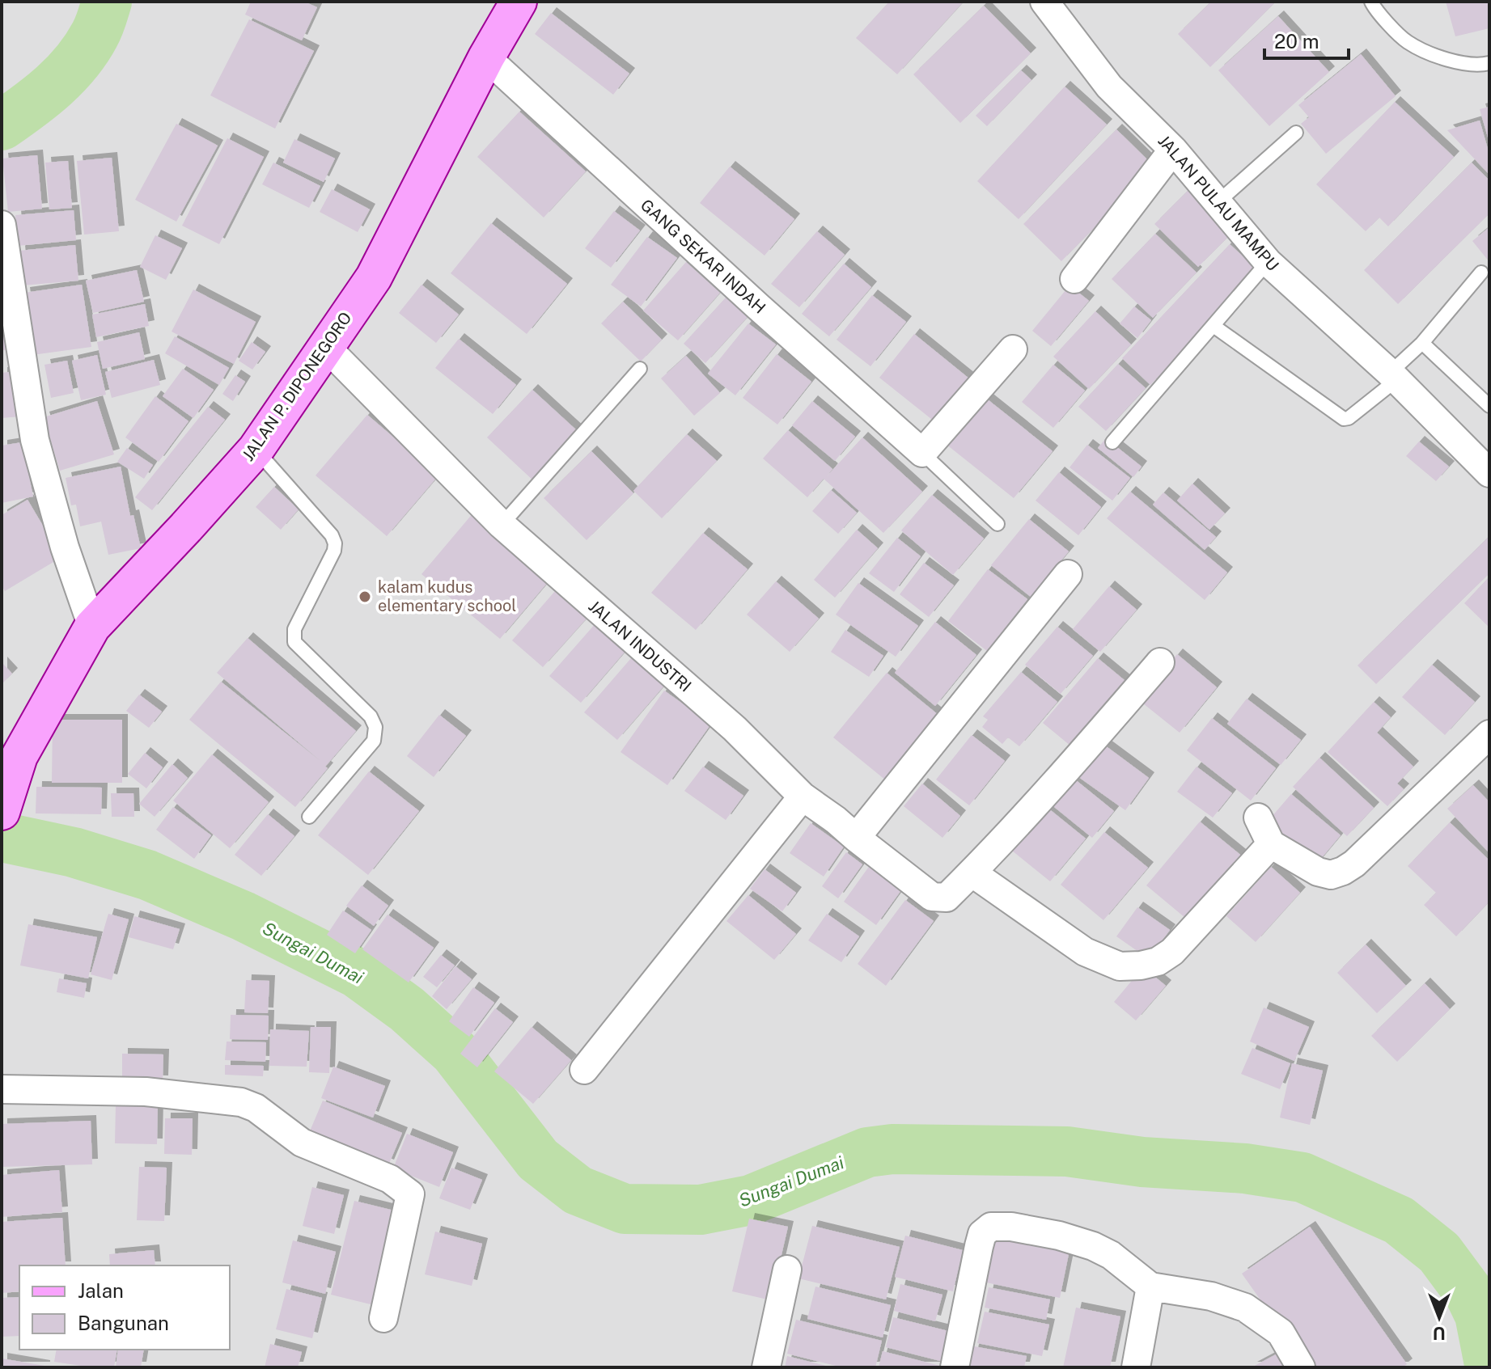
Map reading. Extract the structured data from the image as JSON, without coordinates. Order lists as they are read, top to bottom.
{
  "streets": {
    "main road": ["JALAN P. DIPONEGORO"],
    "street": ["JALAN PULAU MAMPU", "GANG SEKAR INDAH", "JALAN INDUSTRI"]
  },
  "crossings": [
    ["GANG SEKAR INDAH", "JALAN P. DIPONEGORO"],
    ["JALAN P. DIPONEGORO", "JALAN INDUSTRI"]
  ],
  "water": ["Sungai Dumai"],
  "places": ["kalam kudus elementary school"],
  "legend": ["Jalan", "Bangunan"],
  "scale_bar": "20 m",
  "north": "bottom"
}
